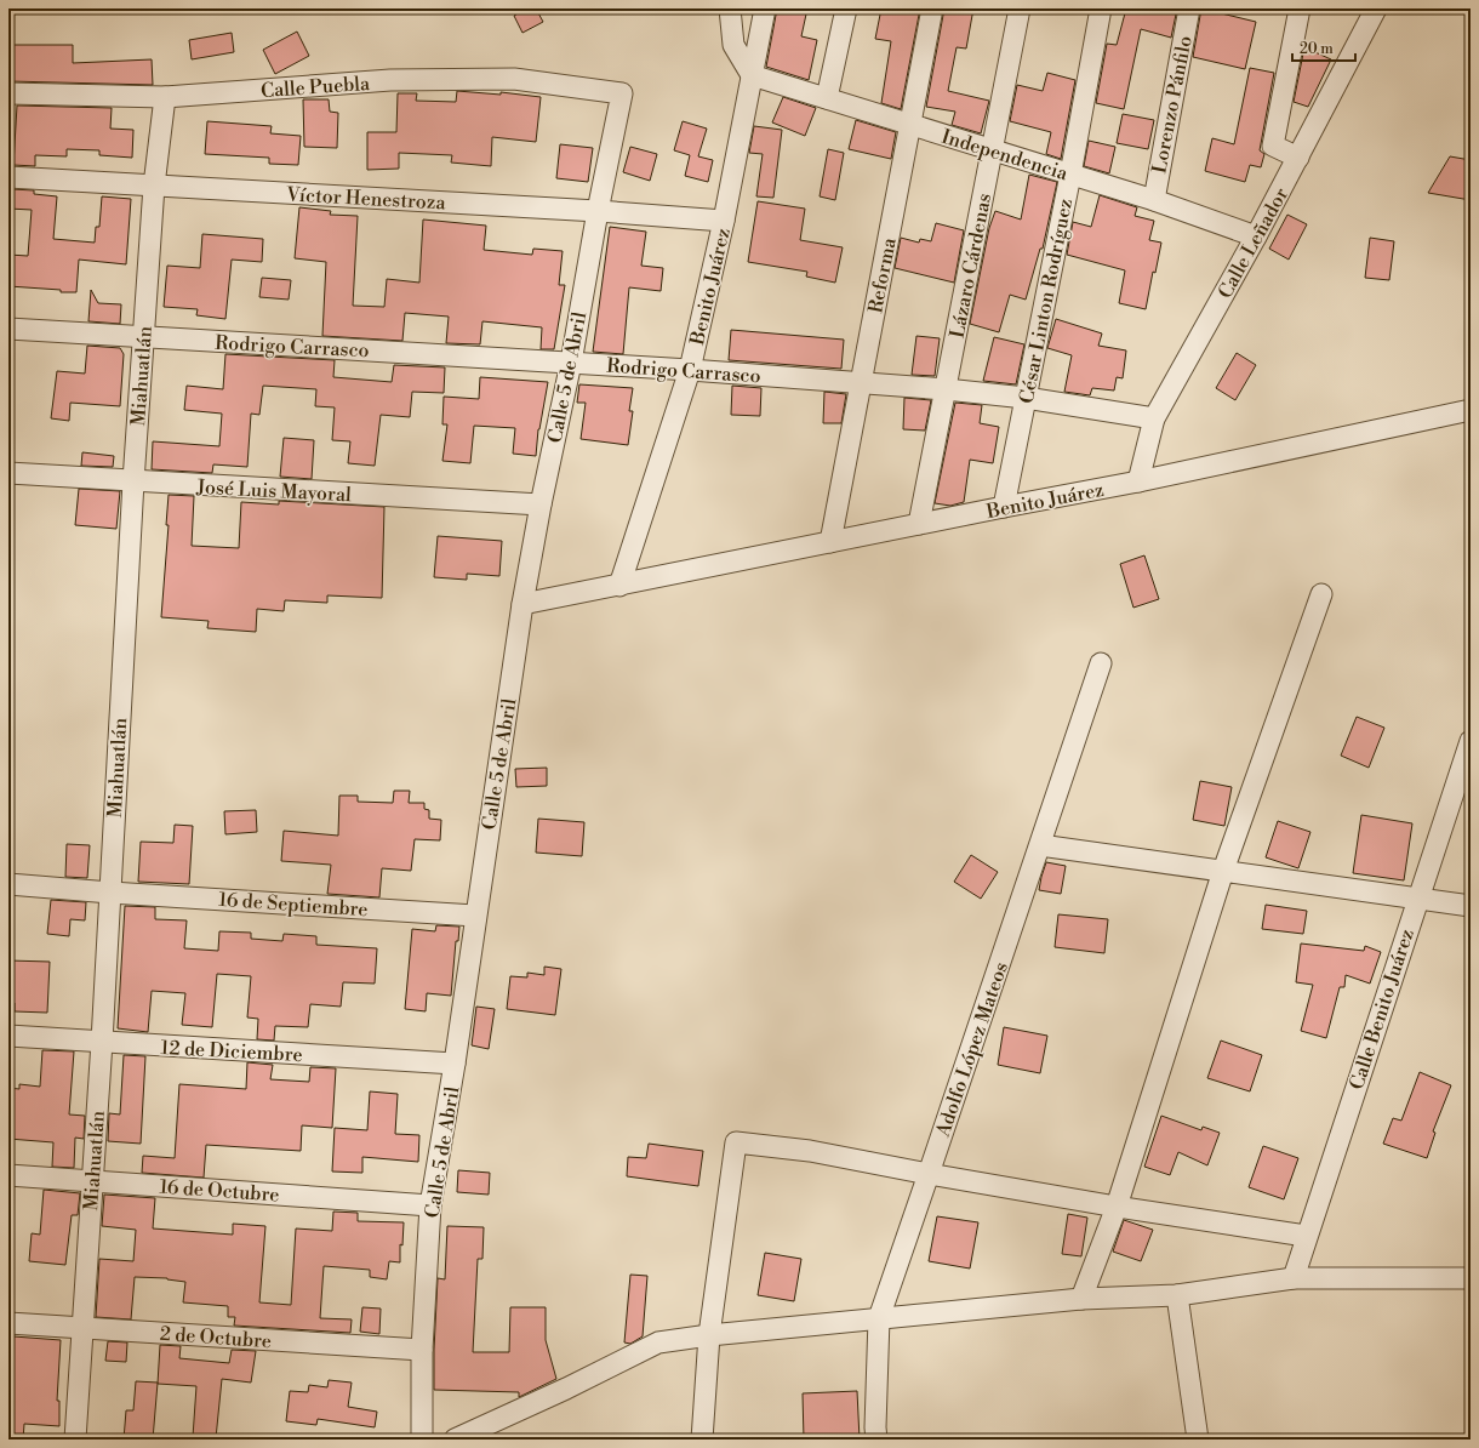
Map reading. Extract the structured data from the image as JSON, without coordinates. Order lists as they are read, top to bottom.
{
  "streets": {
    "street": [
      "Calle Puebla",
      "Lorenzo Pánfilo",
      "Independencia",
      "Víctor Henestroza",
      "Calle Leñador",
      "Lázaro Cárdenas",
      "Reforma",
      "Benito Juárez",
      "César Linton Rodríguez",
      "Rodrigo Carrasco",
      "Miahuatlán",
      "Calle 5 de Abril",
      "José Luis Mayoral",
      "16 de Septiembre",
      "Calle Benito Juárez",
      "Adolfo López Mateos",
      "12 de Diciembre",
      "16 de Octubre",
      "2 de Octubre"
    ]
  },
  "crossings": [
    ["Calle Puebla", "Miahuatlán"],
    ["Calle Puebla", "Calle 5 de Abril"],
    ["Lorenzo Pánfilo", "Independencia"],
    ["Independencia", "Calle Leñador"],
    ["Independencia", "Lázaro Cárdenas"],
    ["Independencia", "Reforma"],
    ["Independencia", "Benito Juárez"],
    ["Independencia", "César Linton Rodríguez"],
    ["Víctor Henestroza", "Benito Juárez"],
    ["Víctor Henestroza", "Miahuatlán"],
    ["Víctor Henestroza", "Calle 5 de Abril"],
    ["Calle Leñador", "Benito Juárez"],
    ["Calle Leñador", "Rodrigo Carrasco"],
    ["Lázaro Cárdenas", "Benito Juárez"],
    ["Lázaro Cárdenas", "Rodrigo Carrasco"],
    ["Reforma", "Benito Juárez"],
    ["Reforma", "Rodrigo Carrasco"],
    ["Benito Juárez", "César Linton Rodríguez"],
    ["Benito Juárez", "Rodrigo Carrasco"],
    ["Benito Juárez", "Calle 5 de Abril"],
    ["César Linton Rodríguez", "Rodrigo Carrasco"],
    ["Rodrigo Carrasco", "Miahuatlán"],
    ["Rodrigo Carrasco", "Calle 5 de Abril"],
    ["Miahuatlán", "José Luis Mayoral"],
    ["Miahuatlán", "16 de Septiembre"],
    ["Miahuatlán", "12 de Diciembre"],
    ["Miahuatlán", "16 de Octubre"],
    ["Miahuatlán", "2 de Octubre"],
    ["Calle 5 de Abril", "José Luis Mayoral"],
    ["Calle 5 de Abril", "16 de Septiembre"],
    ["Calle 5 de Abril", "12 de Diciembre"],
    ["Calle 5 de Abril", "16 de Octubre"],
    ["Calle 5 de Abril", "2 de Octubre"]
  ],
  "scale_bar": "20 m"
}
